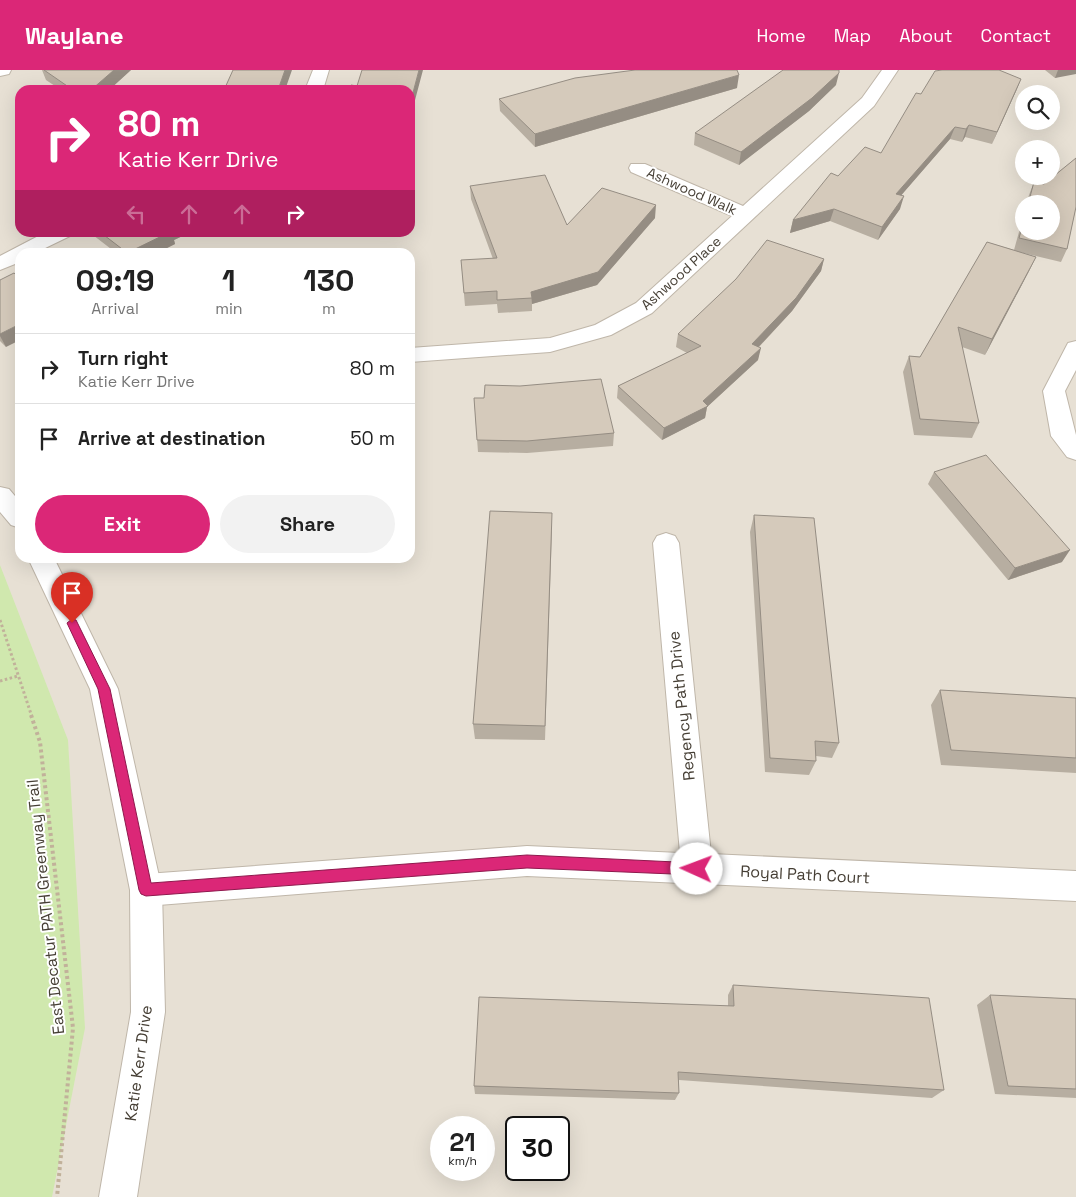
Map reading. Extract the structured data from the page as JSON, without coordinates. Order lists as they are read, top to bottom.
{
  "streets": {
    "street": [
      "Ashwood Walk",
      "Ashwood Place",
      "Regency Path Drive",
      "Royal Path Court",
      "Katie Kerr Drive"
    ],
    "path": ["East Decatur PATH Greenway Trail"]
  },
  "crossings": [
    ["Ashwood Walk", "Ashwood Place"],
    ["Regency Path Drive", "Royal Path Court"],
    ["Royal Path Court", "Katie Kerr Drive"]
  ],
  "page": {
    "header": "Waylane",
    "nav": [
      "Home",
      "Map",
      "About",
      "Contact"
    ],
    "map_buttons": ["+", "−"],
    "turn": ["80 m", "Katie Kerr Drive"],
    "eta": [
      "09:19",
      "Arrival",
      "1",
      "min",
      "130",
      "m"
    ],
    "list": [
      {
        "name": "Turn right",
        "note": "Katie Kerr Drive",
        "value": "80 m"
      },
      {
        "name": "Arrive at destination",
        "value": "50 m"
      }
    ],
    "buttons": ["Exit", "Share"],
    "speed": "21 km/h",
    "limit": "30"
  }
}
